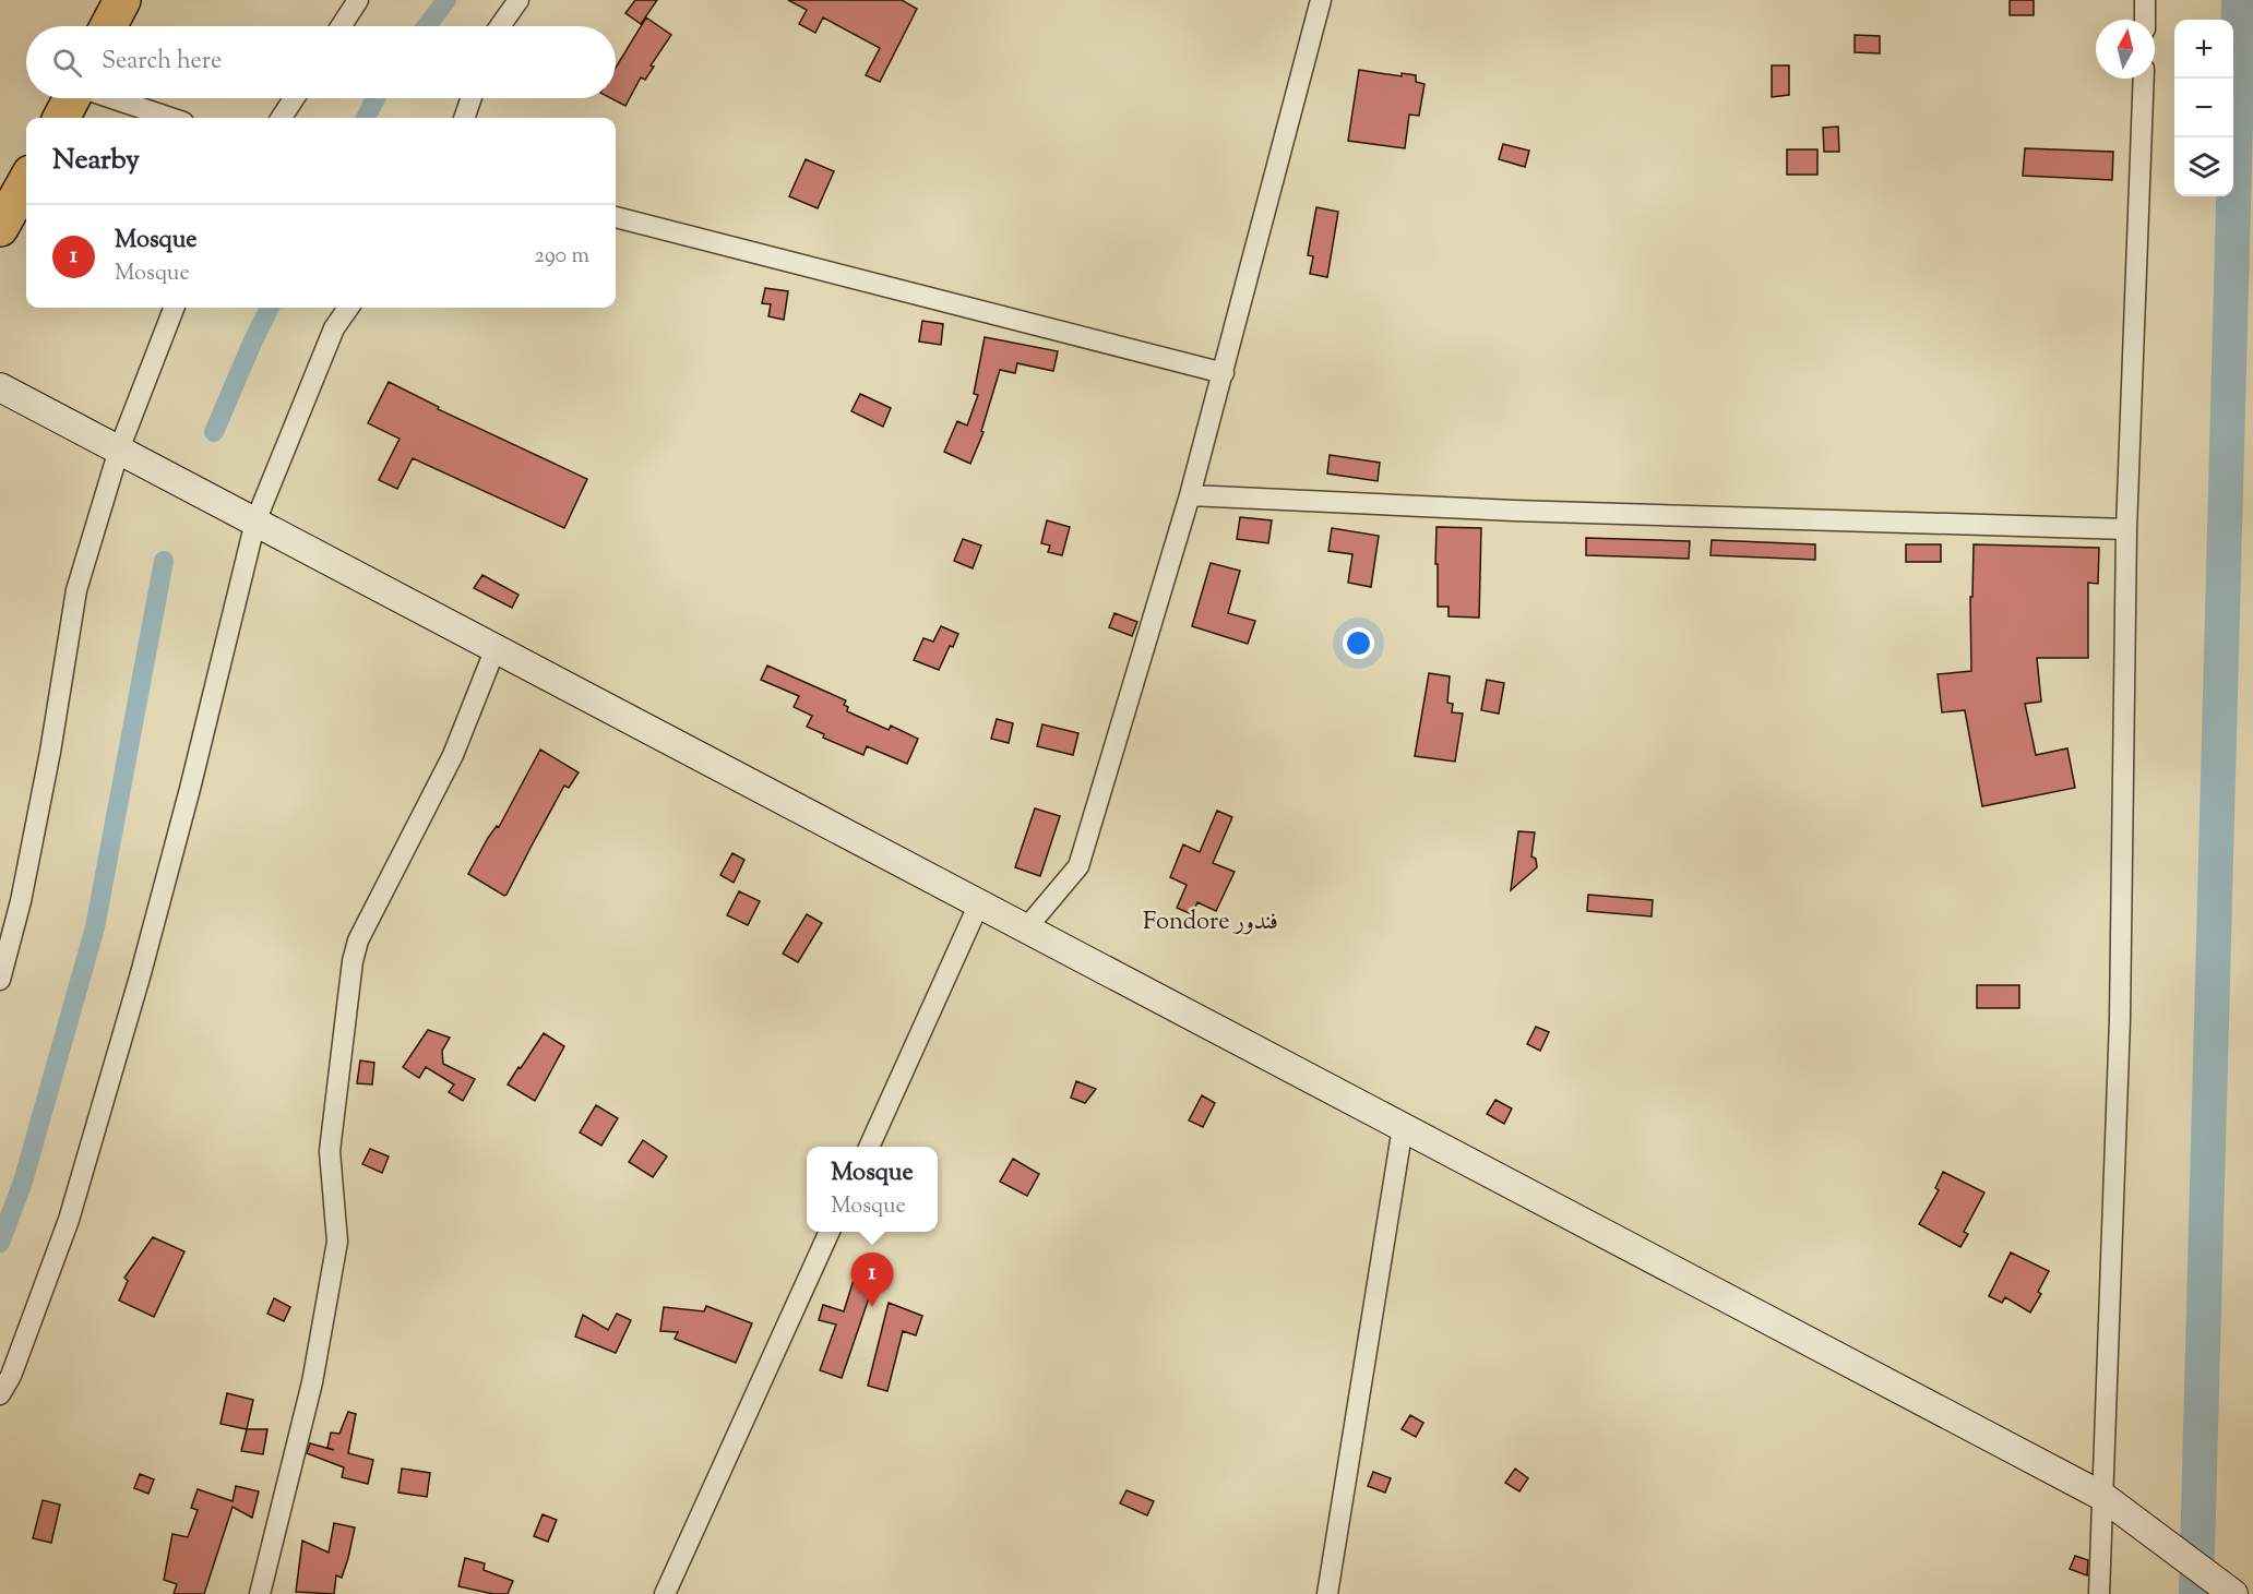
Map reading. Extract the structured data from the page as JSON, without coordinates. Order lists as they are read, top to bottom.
{
  "districts": ["Fondore فندور"],
  "north": "top",
  "page": {
    "map_buttons": ["+", "−"],
    "search": "Search here",
    "heading": "Nearby",
    "list": [
      {
        "mark": "1",
        "name": "Mosque",
        "note": "Mosque",
        "value": "290 m"
      }
    ],
    "popup": ["Mosque", "Mosque"],
    "pins": "1"
  }
}
